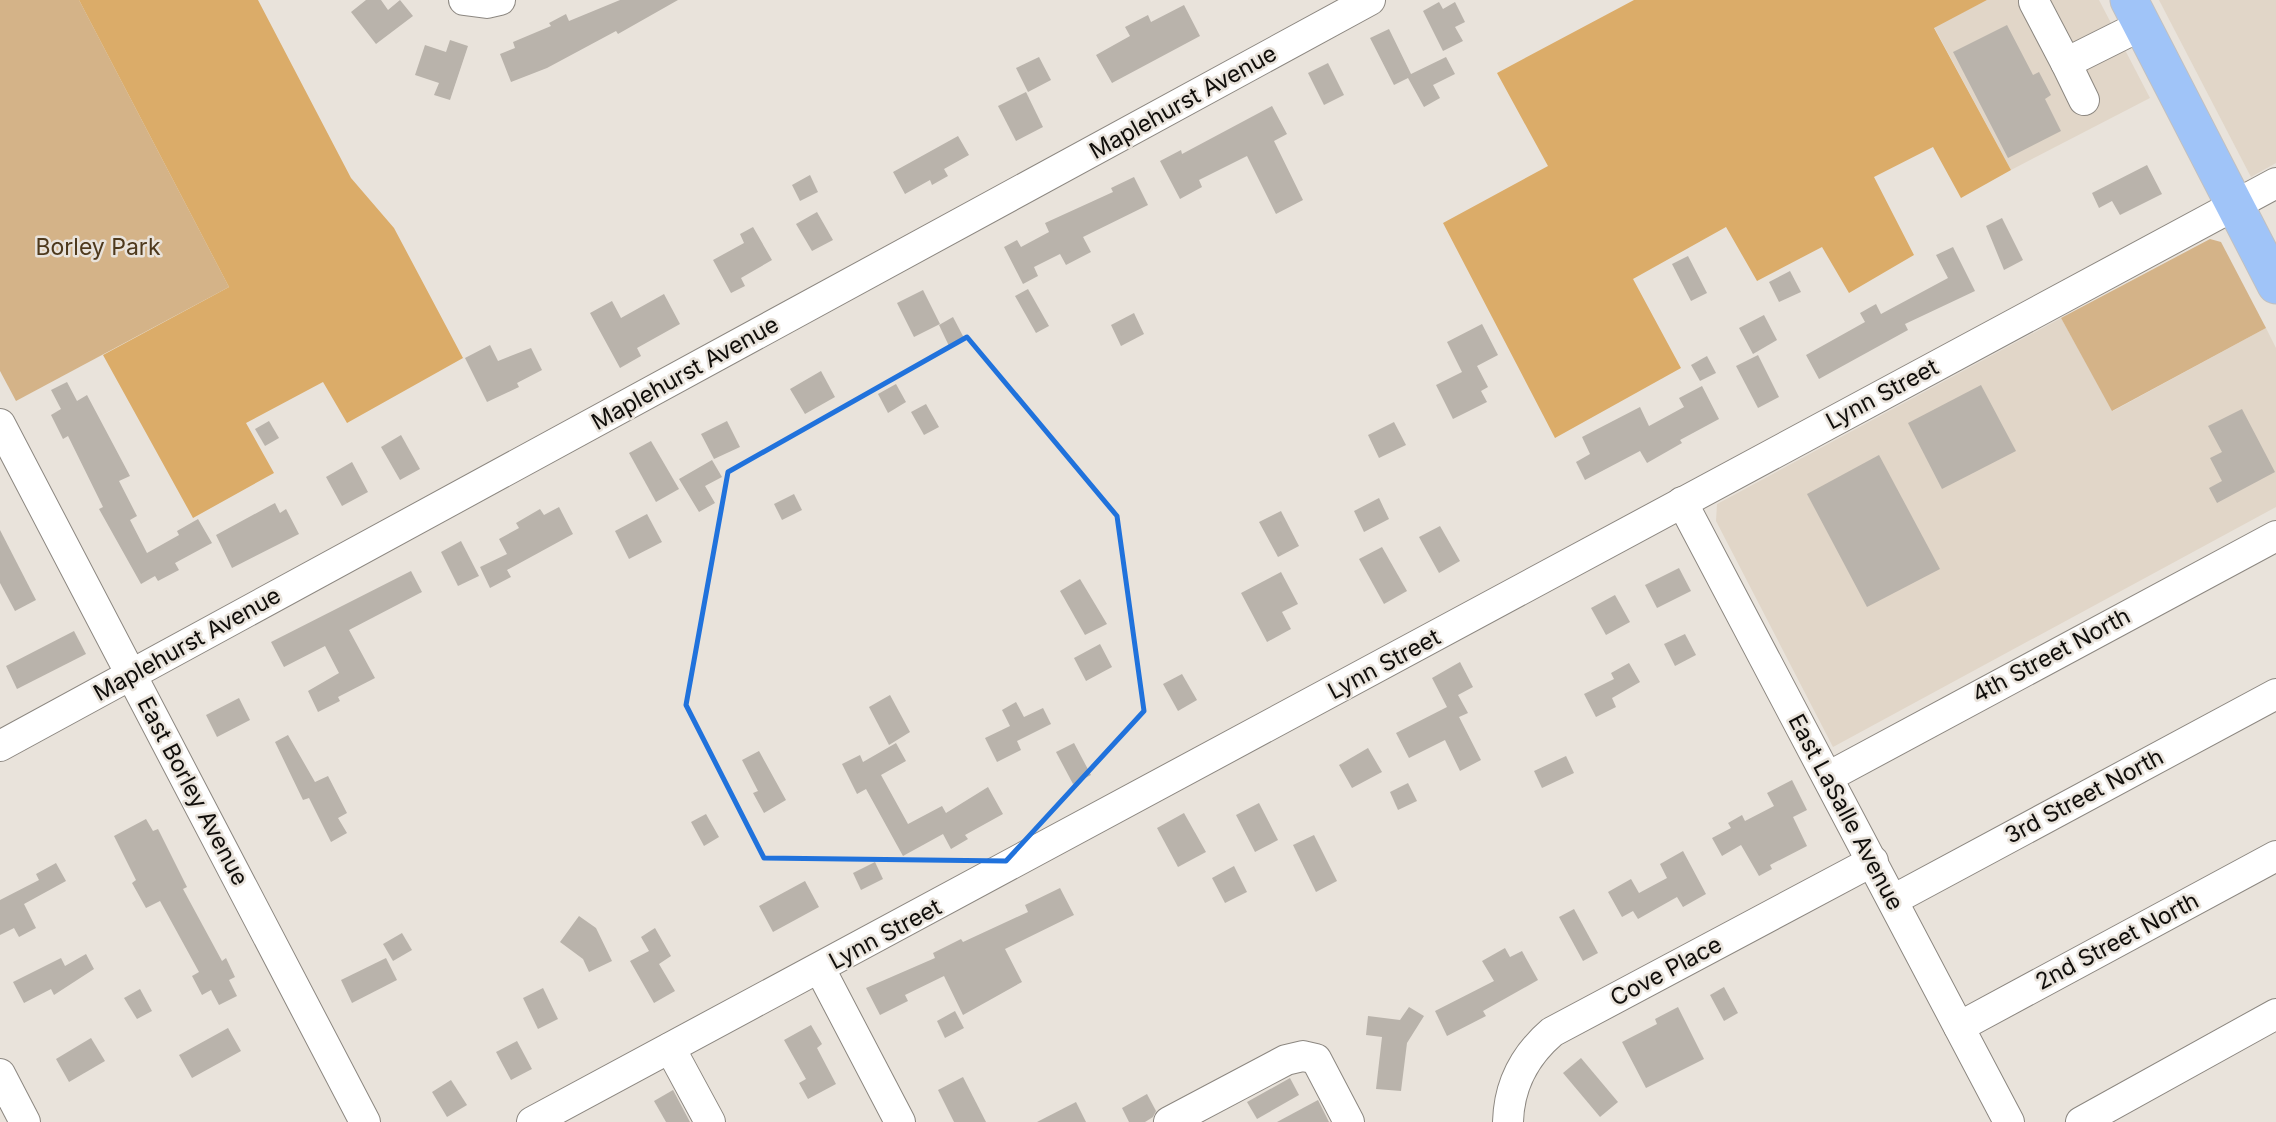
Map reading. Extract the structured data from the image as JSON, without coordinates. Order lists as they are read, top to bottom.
{
  "streets": {
    "street": [
      "Maplehurst Avenue",
      "Lynn Street",
      "4th Street North",
      "East Borley Avenue",
      "3rd Street North",
      "East LaSalle Avenue",
      "2nd Street North",
      "Cove Place"
    ]
  },
  "crossings": [
    ["Maplehurst Avenue", "East Borley Avenue"],
    ["Lynn Street", "East LaSalle Avenue"],
    ["4th Street North", "East LaSalle Avenue"],
    ["3rd Street North", "East LaSalle Avenue"],
    ["East LaSalle Avenue", "2nd Street North"],
    ["East LaSalle Avenue", "Cove Place"]
  ],
  "parks": ["Borley Park"]
}
